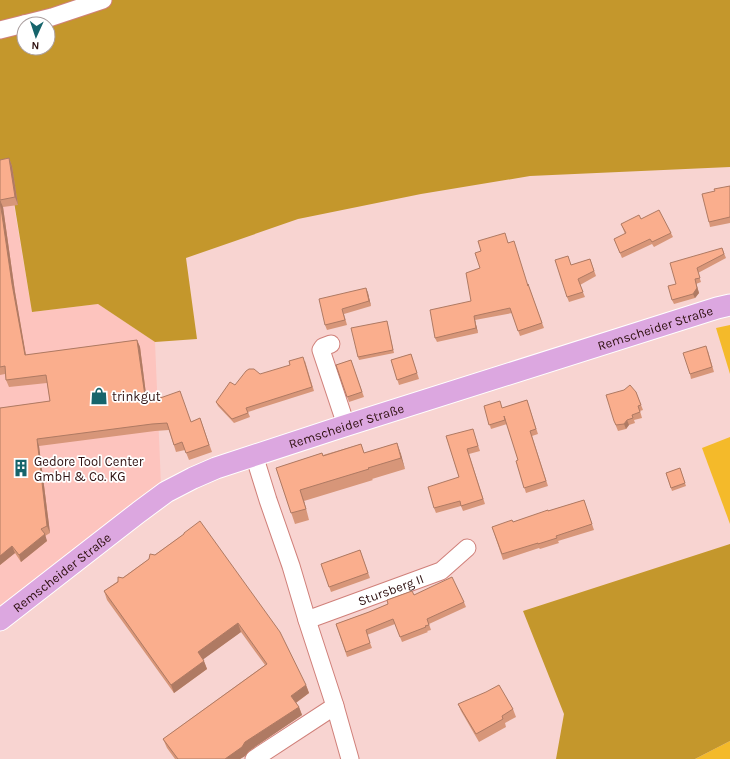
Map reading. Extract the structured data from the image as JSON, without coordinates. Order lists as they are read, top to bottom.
{
  "streets": {
    "main road": ["Remscheider Straße"],
    "street": ["Stursberg II"]
  },
  "places": {
    "shop": ["trinkgut"],
    "building": ["Gedore Tool Center GmbH & Co. KG"]
  },
  "north": "bottom"
}
